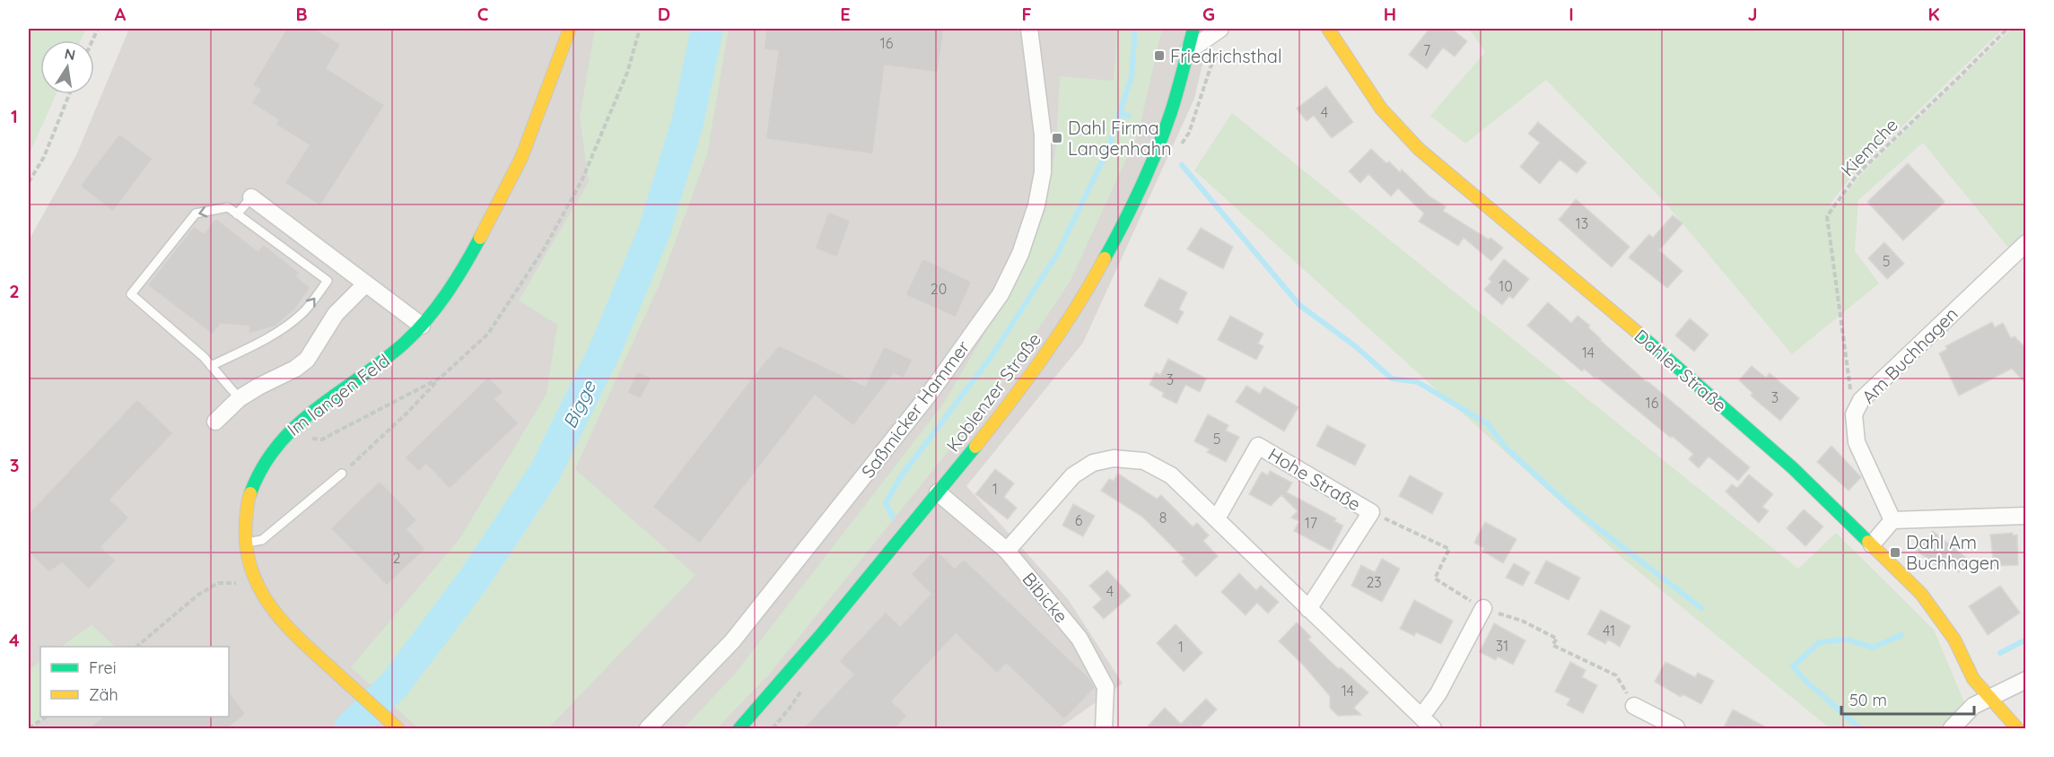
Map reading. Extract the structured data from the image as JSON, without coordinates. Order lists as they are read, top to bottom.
{
  "streets": {
    "street": [
      "Am Buchhagen",
      "Dahler Straße",
      "Koblenzer Straße",
      "Im langen Feld",
      "Saßmicker Hammer",
      "Hohe Straße",
      "Bibicke"
    ],
    "path": ["Kiemche"]
  },
  "crossings": [
    ["Kiemche", "Am Buchhagen"],
    ["Koblenzer Straße", "Bibicke"]
  ],
  "water": ["Bigge"],
  "places": {
    "transit": ["Friedrichsthal", "Dahl Firma Langenhahn", "Dahl Am Buchhagen"]
  },
  "house_numbers": [
    "16",
    "7",
    "4",
    "13",
    "5",
    "10",
    "20",
    "14",
    "3",
    "3",
    "16",
    "5",
    "1",
    "8",
    "6",
    "17",
    "2",
    "23",
    "4",
    "41",
    "31",
    "1",
    "14"
  ],
  "legend": ["Frei", "Zäh"],
  "scale_bar": "50 m",
  "north": "top",
  "grid": {
    "columns": [
      "A",
      "B",
      "C",
      "D",
      "E",
      "F",
      "G",
      "H",
      "I",
      "J",
      "K"
    ],
    "rows": [
      "1",
      "2",
      "3",
      "4"
    ]
  }
}
